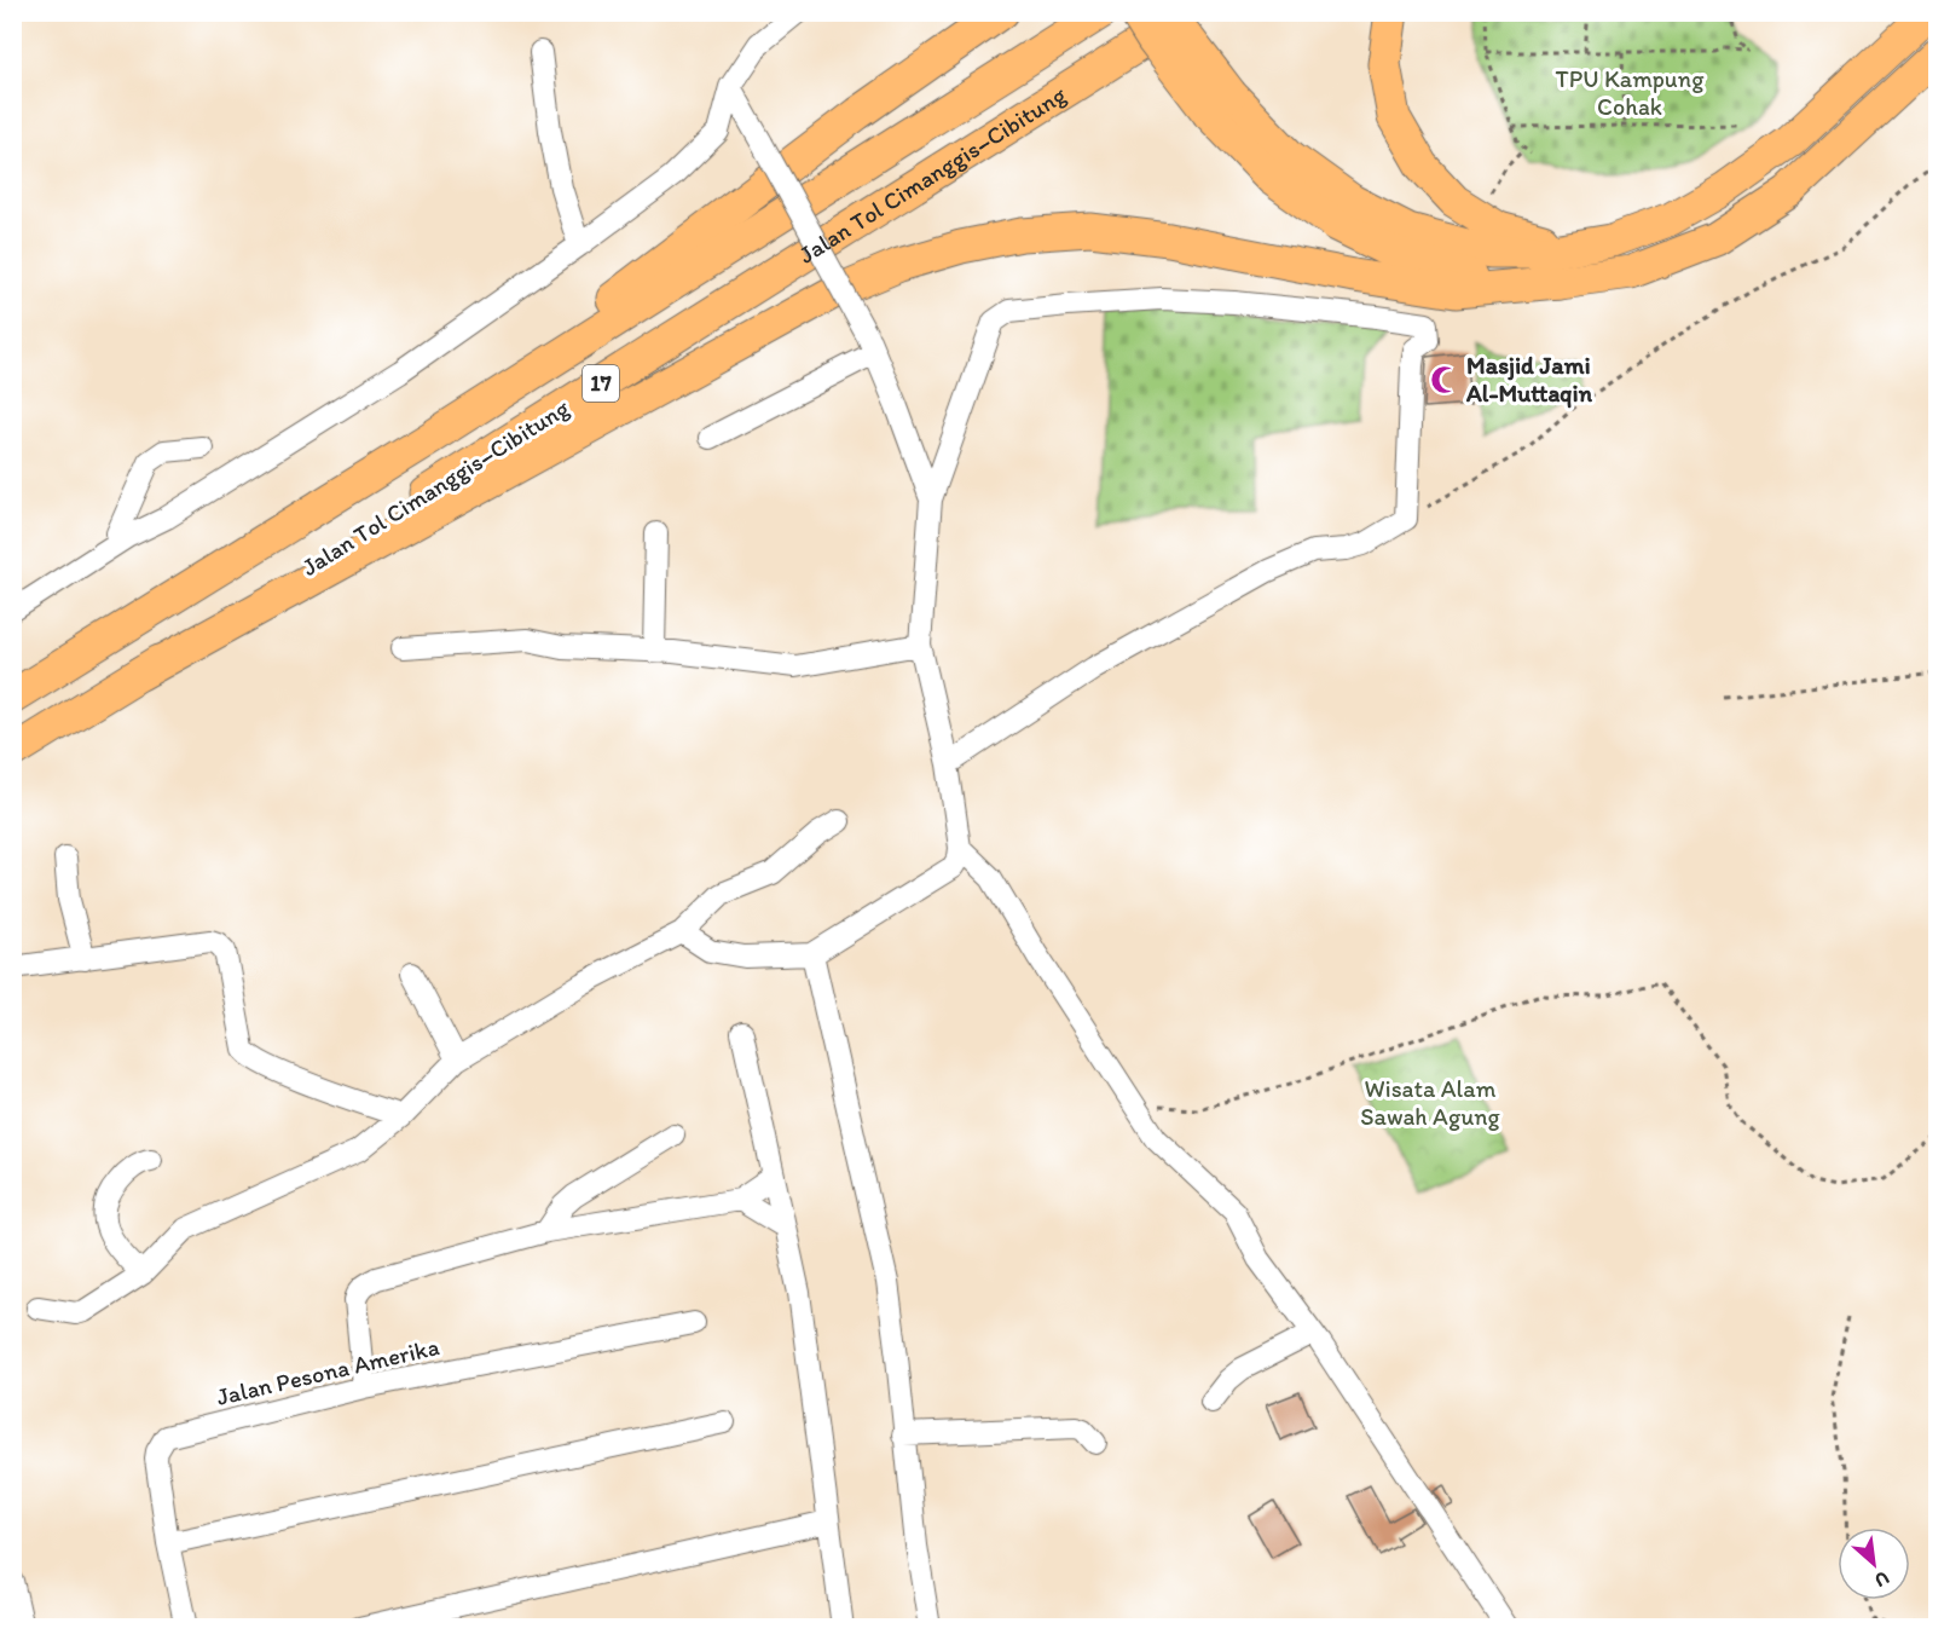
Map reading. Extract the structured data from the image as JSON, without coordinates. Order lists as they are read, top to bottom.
{
  "streets": {
    "highway": ["Jalan Tol Cimanggis–Cibitung", "17"],
    "street": ["Jalan Pesona Amerika"]
  },
  "parks": ["TPU Kampung Cohak", "Wisata Alam Sawah Agung"],
  "places": {
    "mosque": ["Masjid Jami Al-Muttaqin"]
  },
  "north": "bottom right"
}
